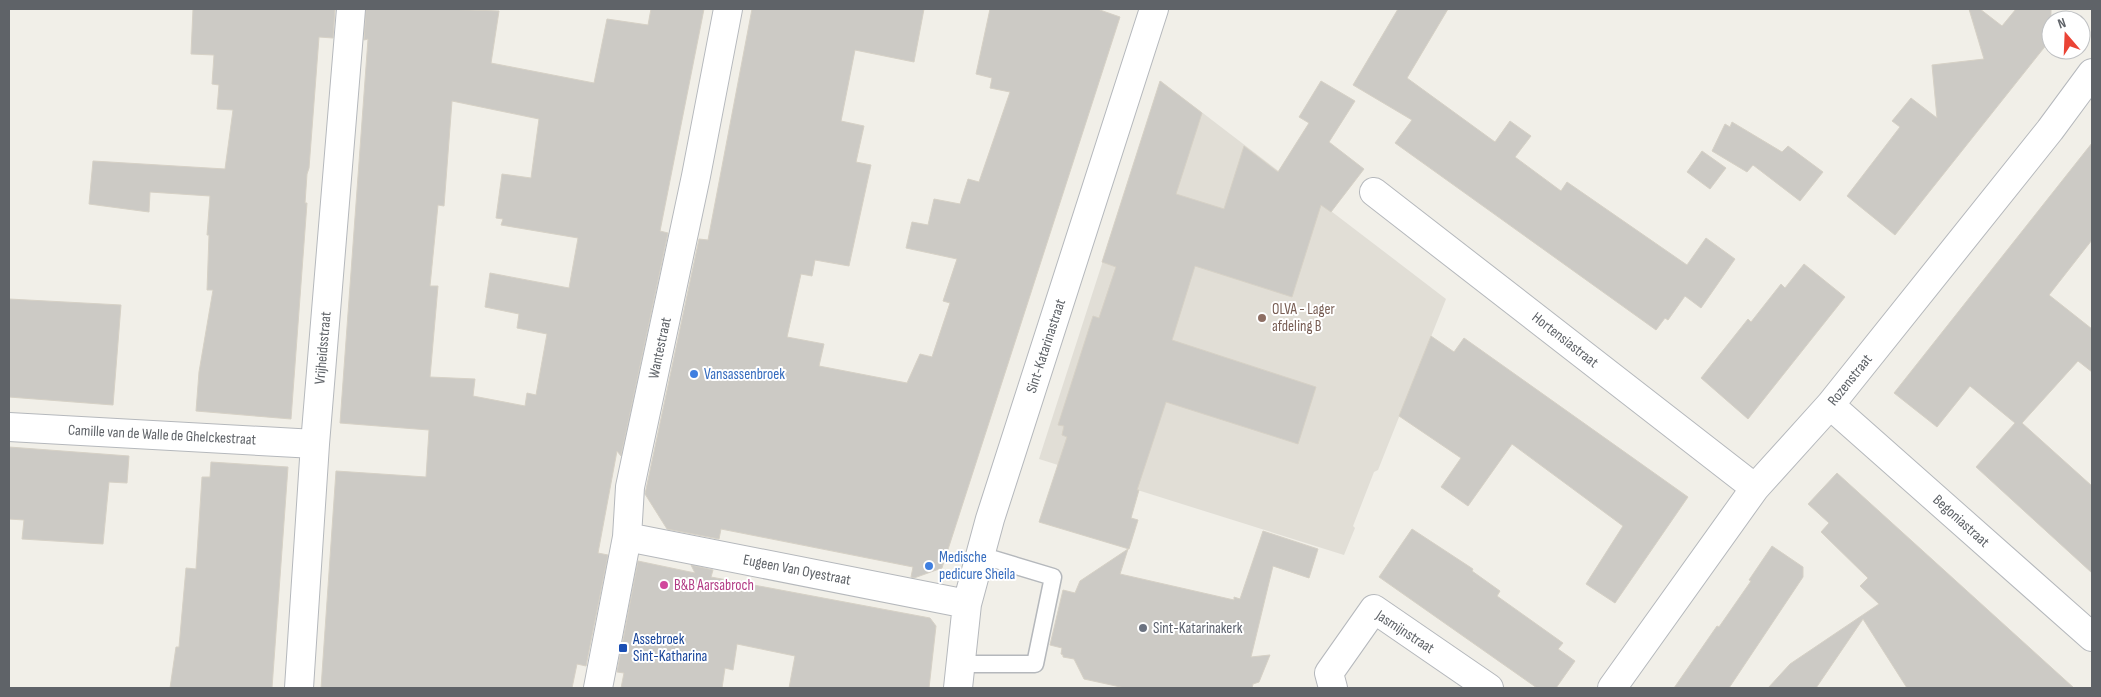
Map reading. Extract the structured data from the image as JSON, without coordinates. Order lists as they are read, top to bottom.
{
  "streets": {
    "street": [
      "Hortensiastraat",
      "Sint-Katarinastraat",
      "Vrijheidsstraat",
      "Wantestraat",
      "Rozenstraat",
      "Camille van de Walle de Ghelckestraat",
      "Begoniastraat",
      "Eugeen Van Oyestraat",
      "Jasmijnstraat"
    ]
  },
  "crossings": [
    ["Hortensiastraat", "Rozenstraat"],
    ["Sint-Katarinastraat", "Eugeen Van Oyestraat"],
    ["Vrijheidsstraat", "Camille van de Walle de Ghelckestraat"],
    ["Wantestraat", "Eugeen Van Oyestraat"],
    ["Rozenstraat", "Begoniastraat"]
  ],
  "places": {
    "other": [
      "OLVA - Lager afdeling B",
      "Vansassenbroek",
      "Medische pedicure Sheila",
      "B&B Aarsabroch",
      "Sint-Katarinakerk"
    ],
    "transit": ["Assebroek Sint-Katharina"]
  },
  "north": "top"
}
